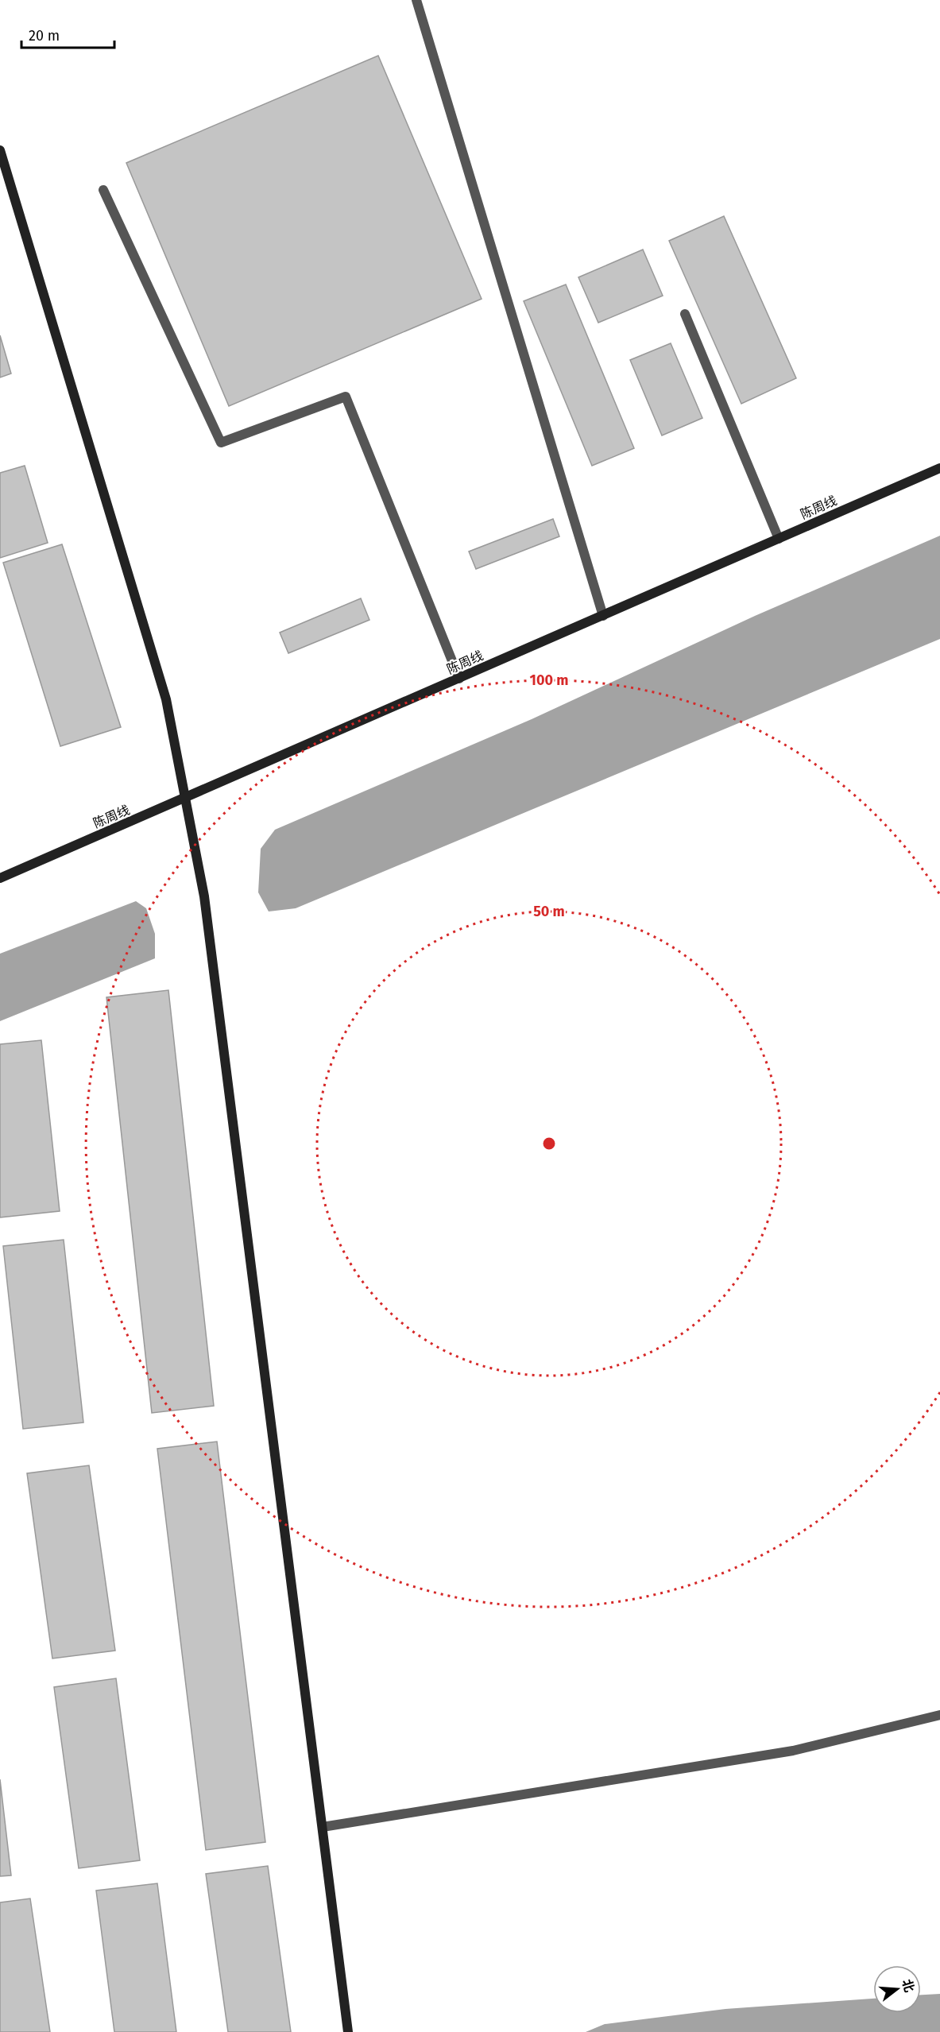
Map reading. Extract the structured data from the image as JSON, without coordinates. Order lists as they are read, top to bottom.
{
  "streets": {
    "street": ["陈周线"]
  },
  "scale_bar": "20 m",
  "north": "right",
  "rings": ["100 m", "50 m"]
}
